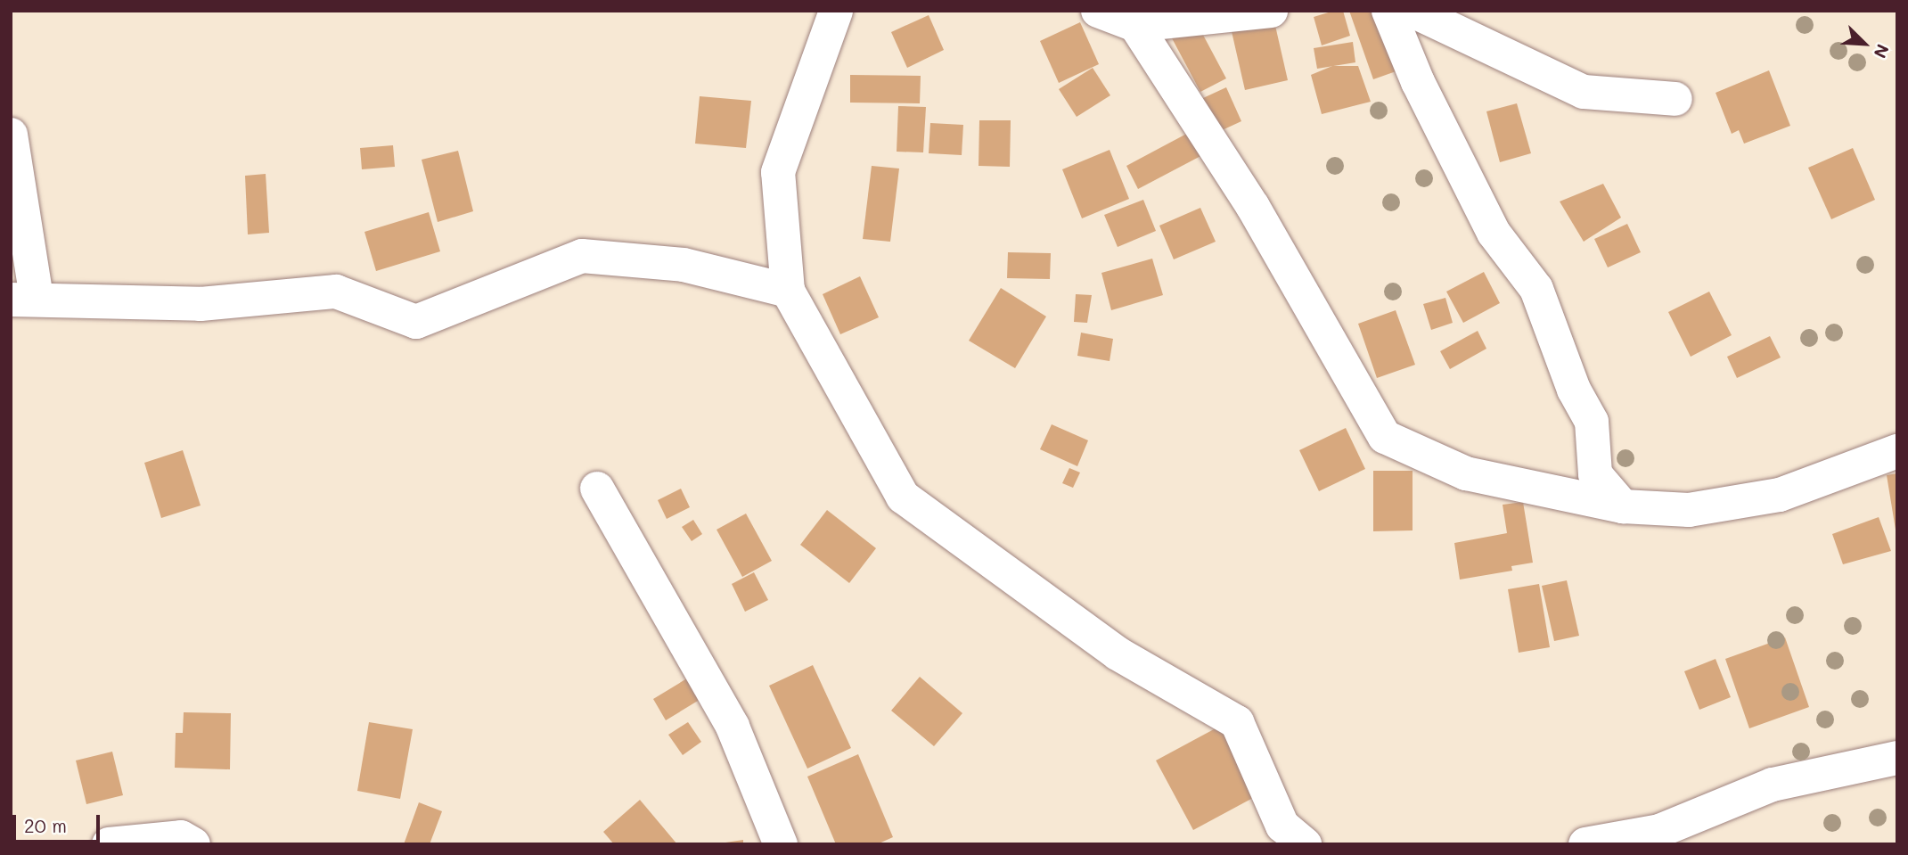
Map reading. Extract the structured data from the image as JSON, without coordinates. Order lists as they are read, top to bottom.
{
  "scale_bar": "20 m",
  "north": "bottom right"
}
